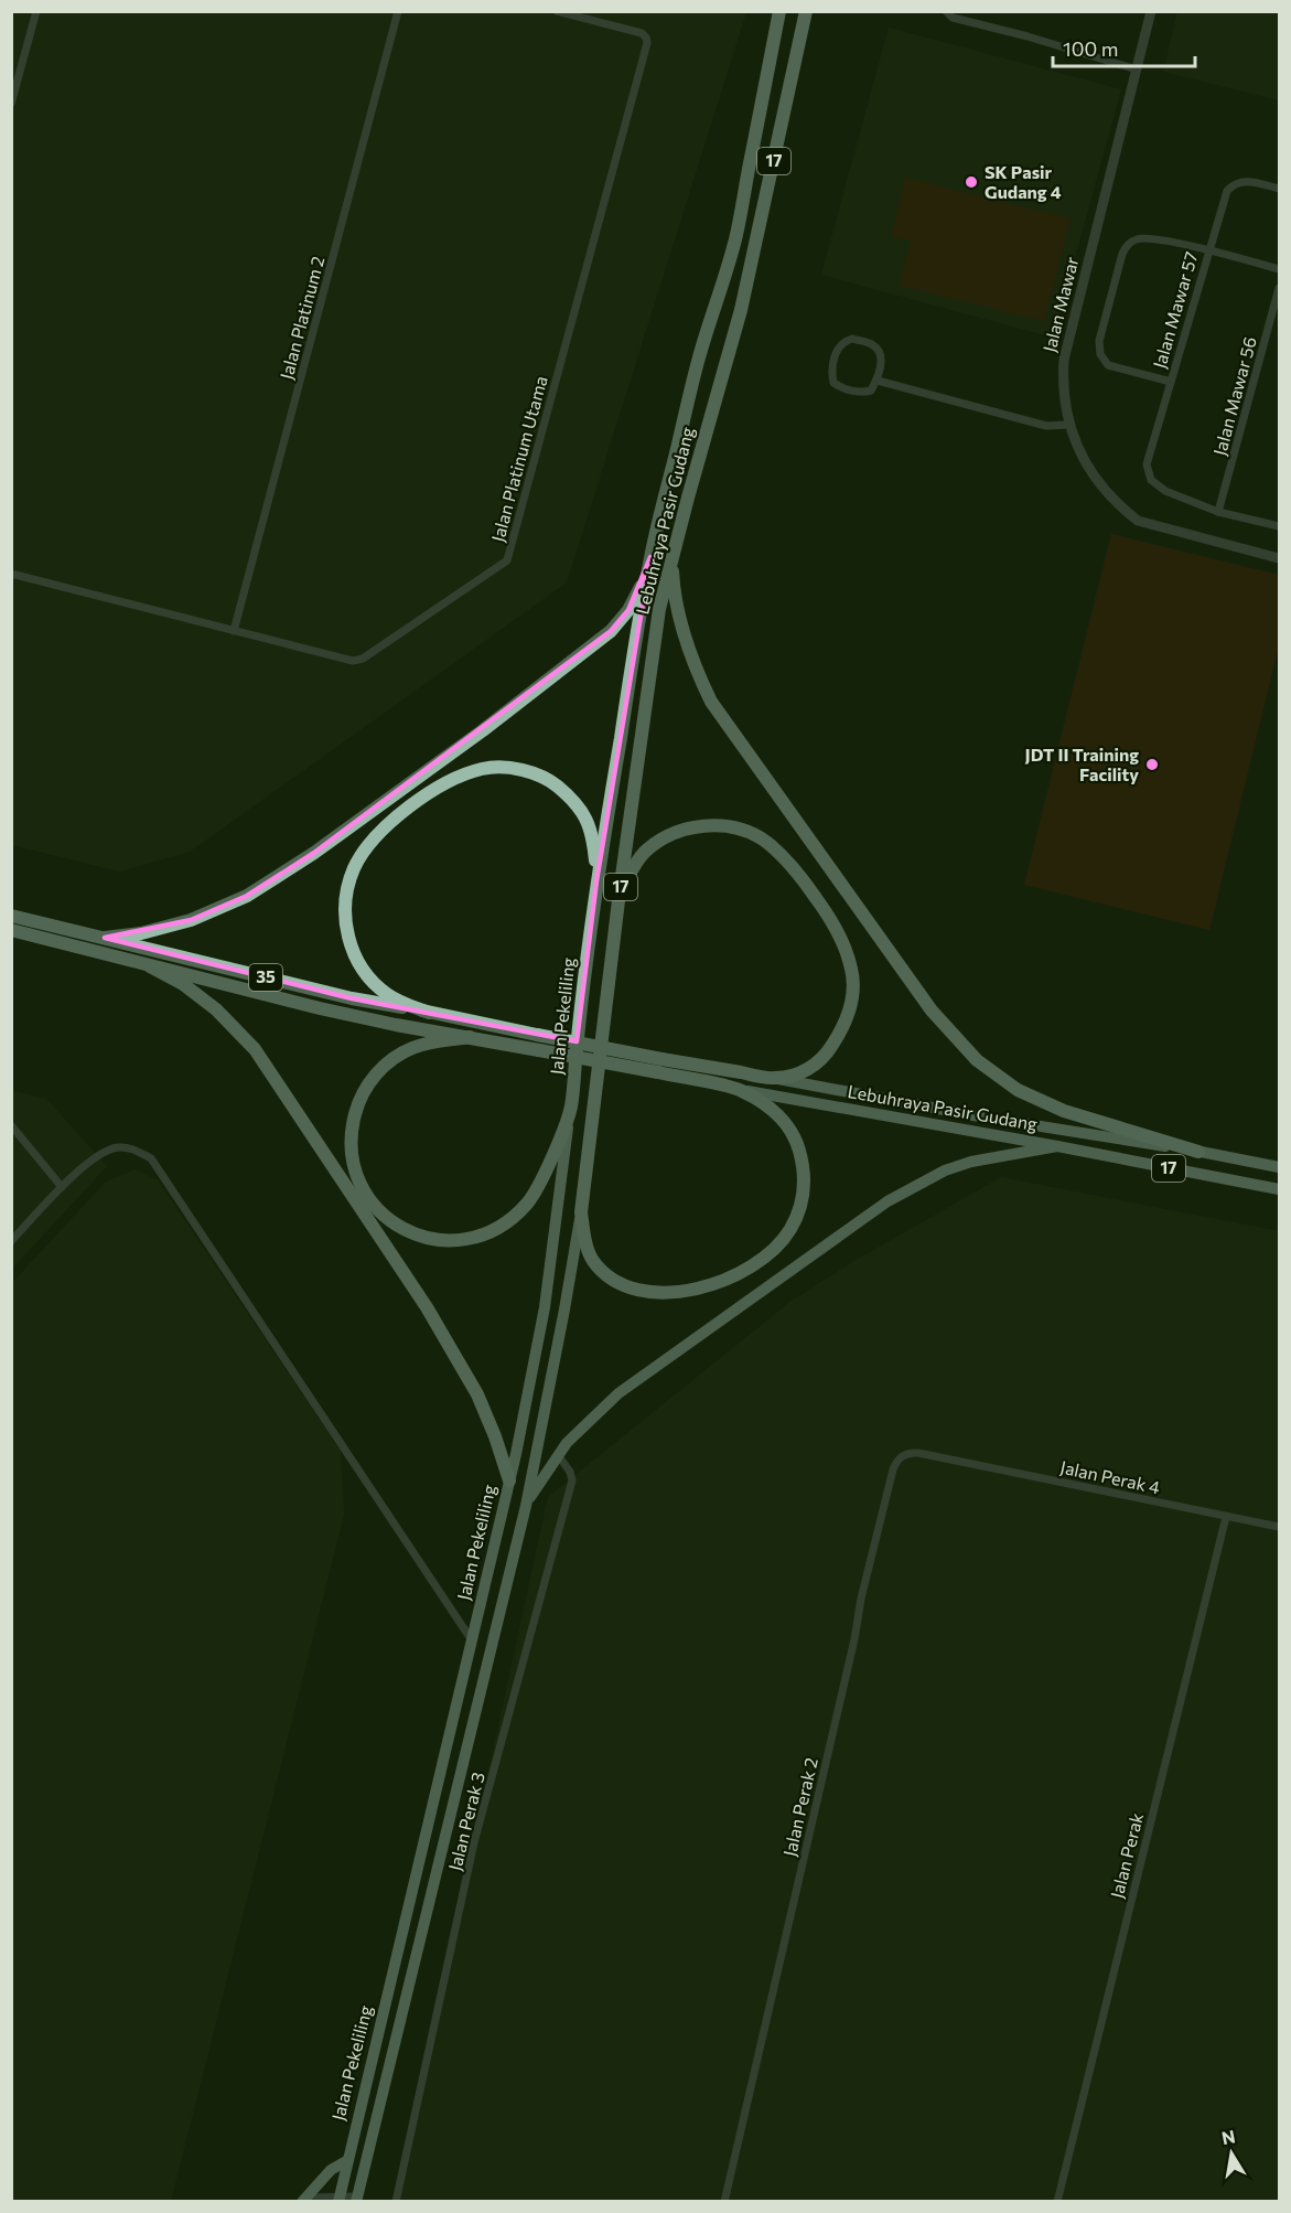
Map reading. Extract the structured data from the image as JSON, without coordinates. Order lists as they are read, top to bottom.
{
  "streets": {
    "highway": [
      "17",
      "Lebuhraya Pasir Gudang",
      "35",
      "Jalan Pekeliling"
    ],
    "street": [
      "Jalan Mawar",
      "Jalan Mawar 57",
      "Jalan Platinum 2",
      "Jalan Mawar 56",
      "Jalan Platinum Utama",
      "Jalan Perak 4",
      "Jalan Perak 2",
      "Jalan Perak 3",
      "Jalan Perak"
    ]
  },
  "crossings": [
    ["Jalan Mawar 57", "Jalan Mawar 56"],
    ["Jalan Platinum 2", "Jalan Platinum Utama"],
    ["Lebuhraya Pasir Gudang", "35"],
    ["Lebuhraya Pasir Gudang", "Jalan Pekeliling"],
    ["Jalan Perak 4", "Jalan Perak 2"],
    ["Jalan Perak 4", "Jalan Perak"]
  ],
  "places": ["SK Pasir Gudang 4", "JDT II Training Facility"],
  "scale_bar": "100 m",
  "north": "top"
}
